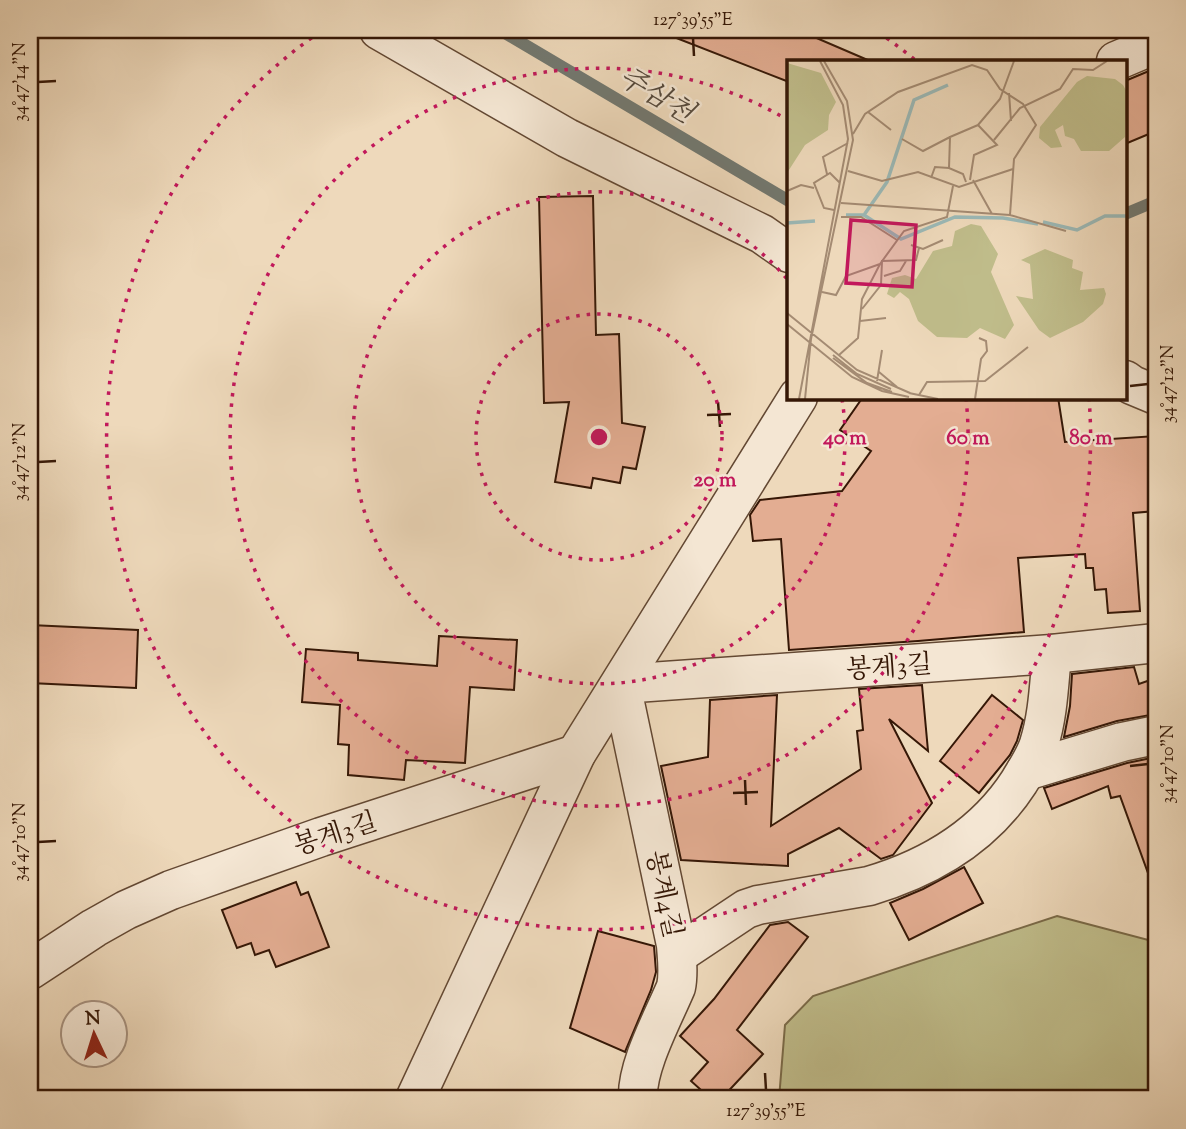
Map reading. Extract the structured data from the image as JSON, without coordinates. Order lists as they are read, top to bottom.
{
  "streets": {
    "street": ["봉계3길", "봉계4길"]
  },
  "crossings": [
    ["봉계3길", "봉계4길"]
  ],
  "water": ["주삼천"],
  "north": "top",
  "coordinates": [
    "127°39'55\"E",
    "34°47'14\"N",
    "34°47'12\"N",
    "34°47'10\"N"
  ],
  "rings": [
    "40 m",
    "60 m",
    "80 m",
    "20 m"
  ]
}
